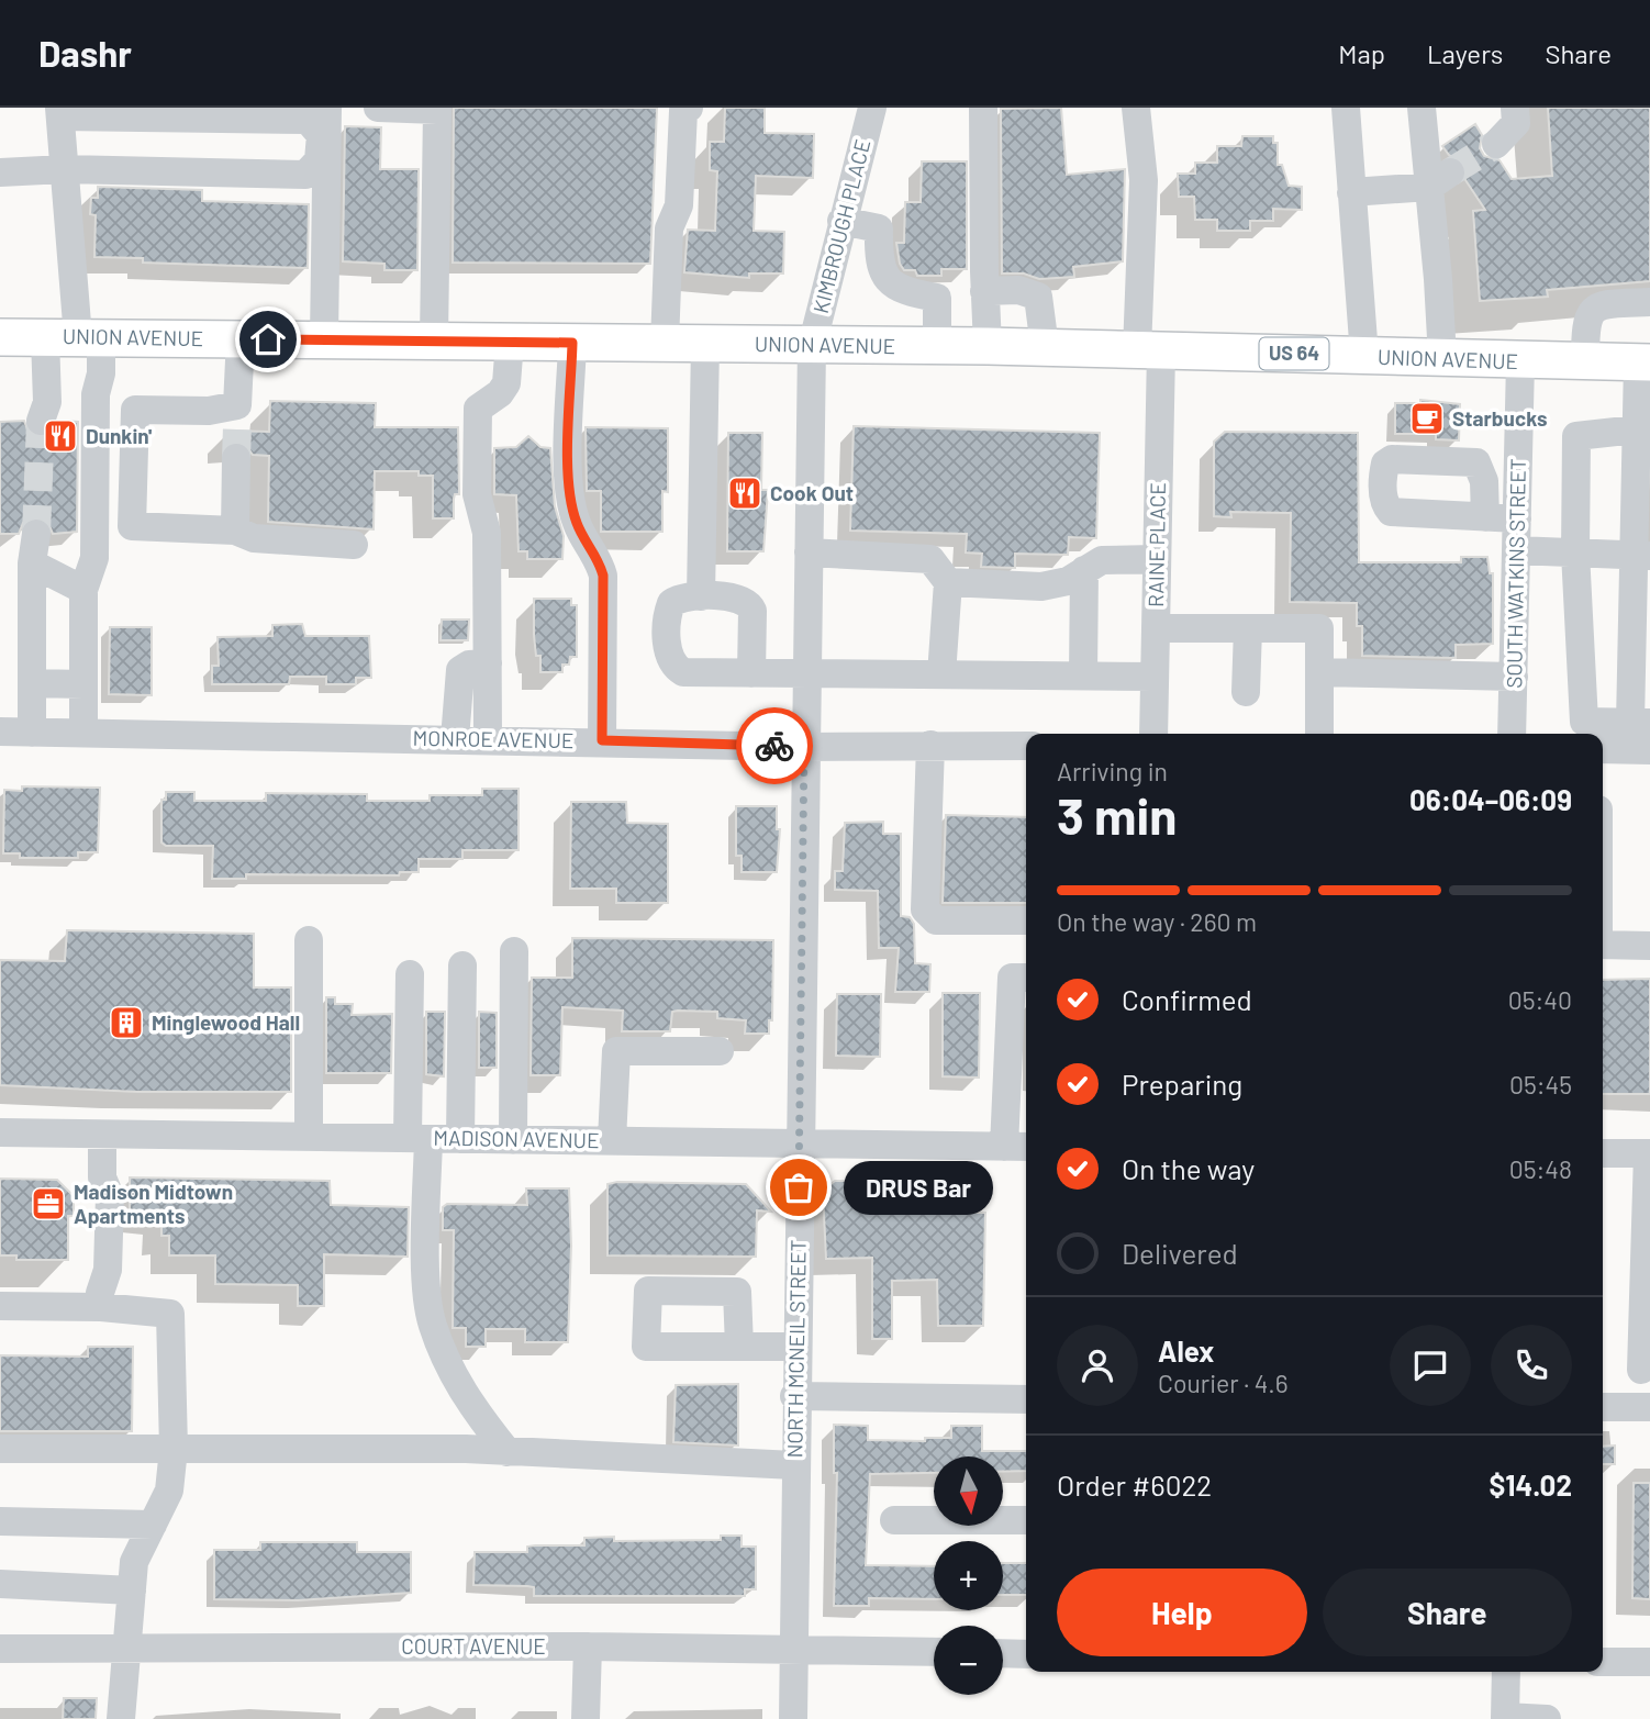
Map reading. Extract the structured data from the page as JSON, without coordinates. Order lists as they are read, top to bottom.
{
  "streets": {
    "main road": ["UNION AVENUE", "US 64"],
    "street": [
      "KIMBROUGH PLACE",
      "RAINE PLACE",
      "SOUTH WATKINS STREET",
      "MONROE AVENUE",
      "MADISON AVENUE",
      "NORTH MCNEIL STREET",
      "COURT AVENUE"
    ]
  },
  "crossings": [
    ["KIMBROUGH PLACE", "UNION AVENUE"],
    ["KIMBROUGH PLACE", "NORTH MCNEIL STREET"],
    ["UNION AVENUE", "RAINE PLACE"],
    ["UNION AVENUE", "SOUTH WATKINS STREET"],
    ["MONROE AVENUE", "NORTH MCNEIL STREET"],
    ["MADISON AVENUE", "NORTH MCNEIL STREET"],
    ["NORTH MCNEIL STREET", "COURT AVENUE"]
  ],
  "places": {
    "cafe": ["Starbucks"],
    "restaurant": ["Dunkin'", "Cook Out"],
    "building": ["Minglewood Hall"],
    "other": ["DRUS Bar"],
    "office": ["Madison Midtown Apartments"]
  },
  "north": "bottom",
  "page": {
    "header": "Dashr",
    "nav": ["Map", "Layers", "Share"],
    "heading": ["3 min", "Arriving in", "06:04–06:09"],
    "panel": [
      "Alex",
      "Courier · 4.6",
      "Order #6022",
      "$14.02"
    ],
    "bar": "On the way · 260 m",
    "list": [
      ["Confirmed", "05:40"],
      ["Preparing", "05:45"],
      ["On the way", "05:48"],
      "Delivered"
    ],
    "bubble": "DRUS Bar",
    "map_buttons": ["+", "−"],
    "buttons": ["Help", "Share"]
  }
}
